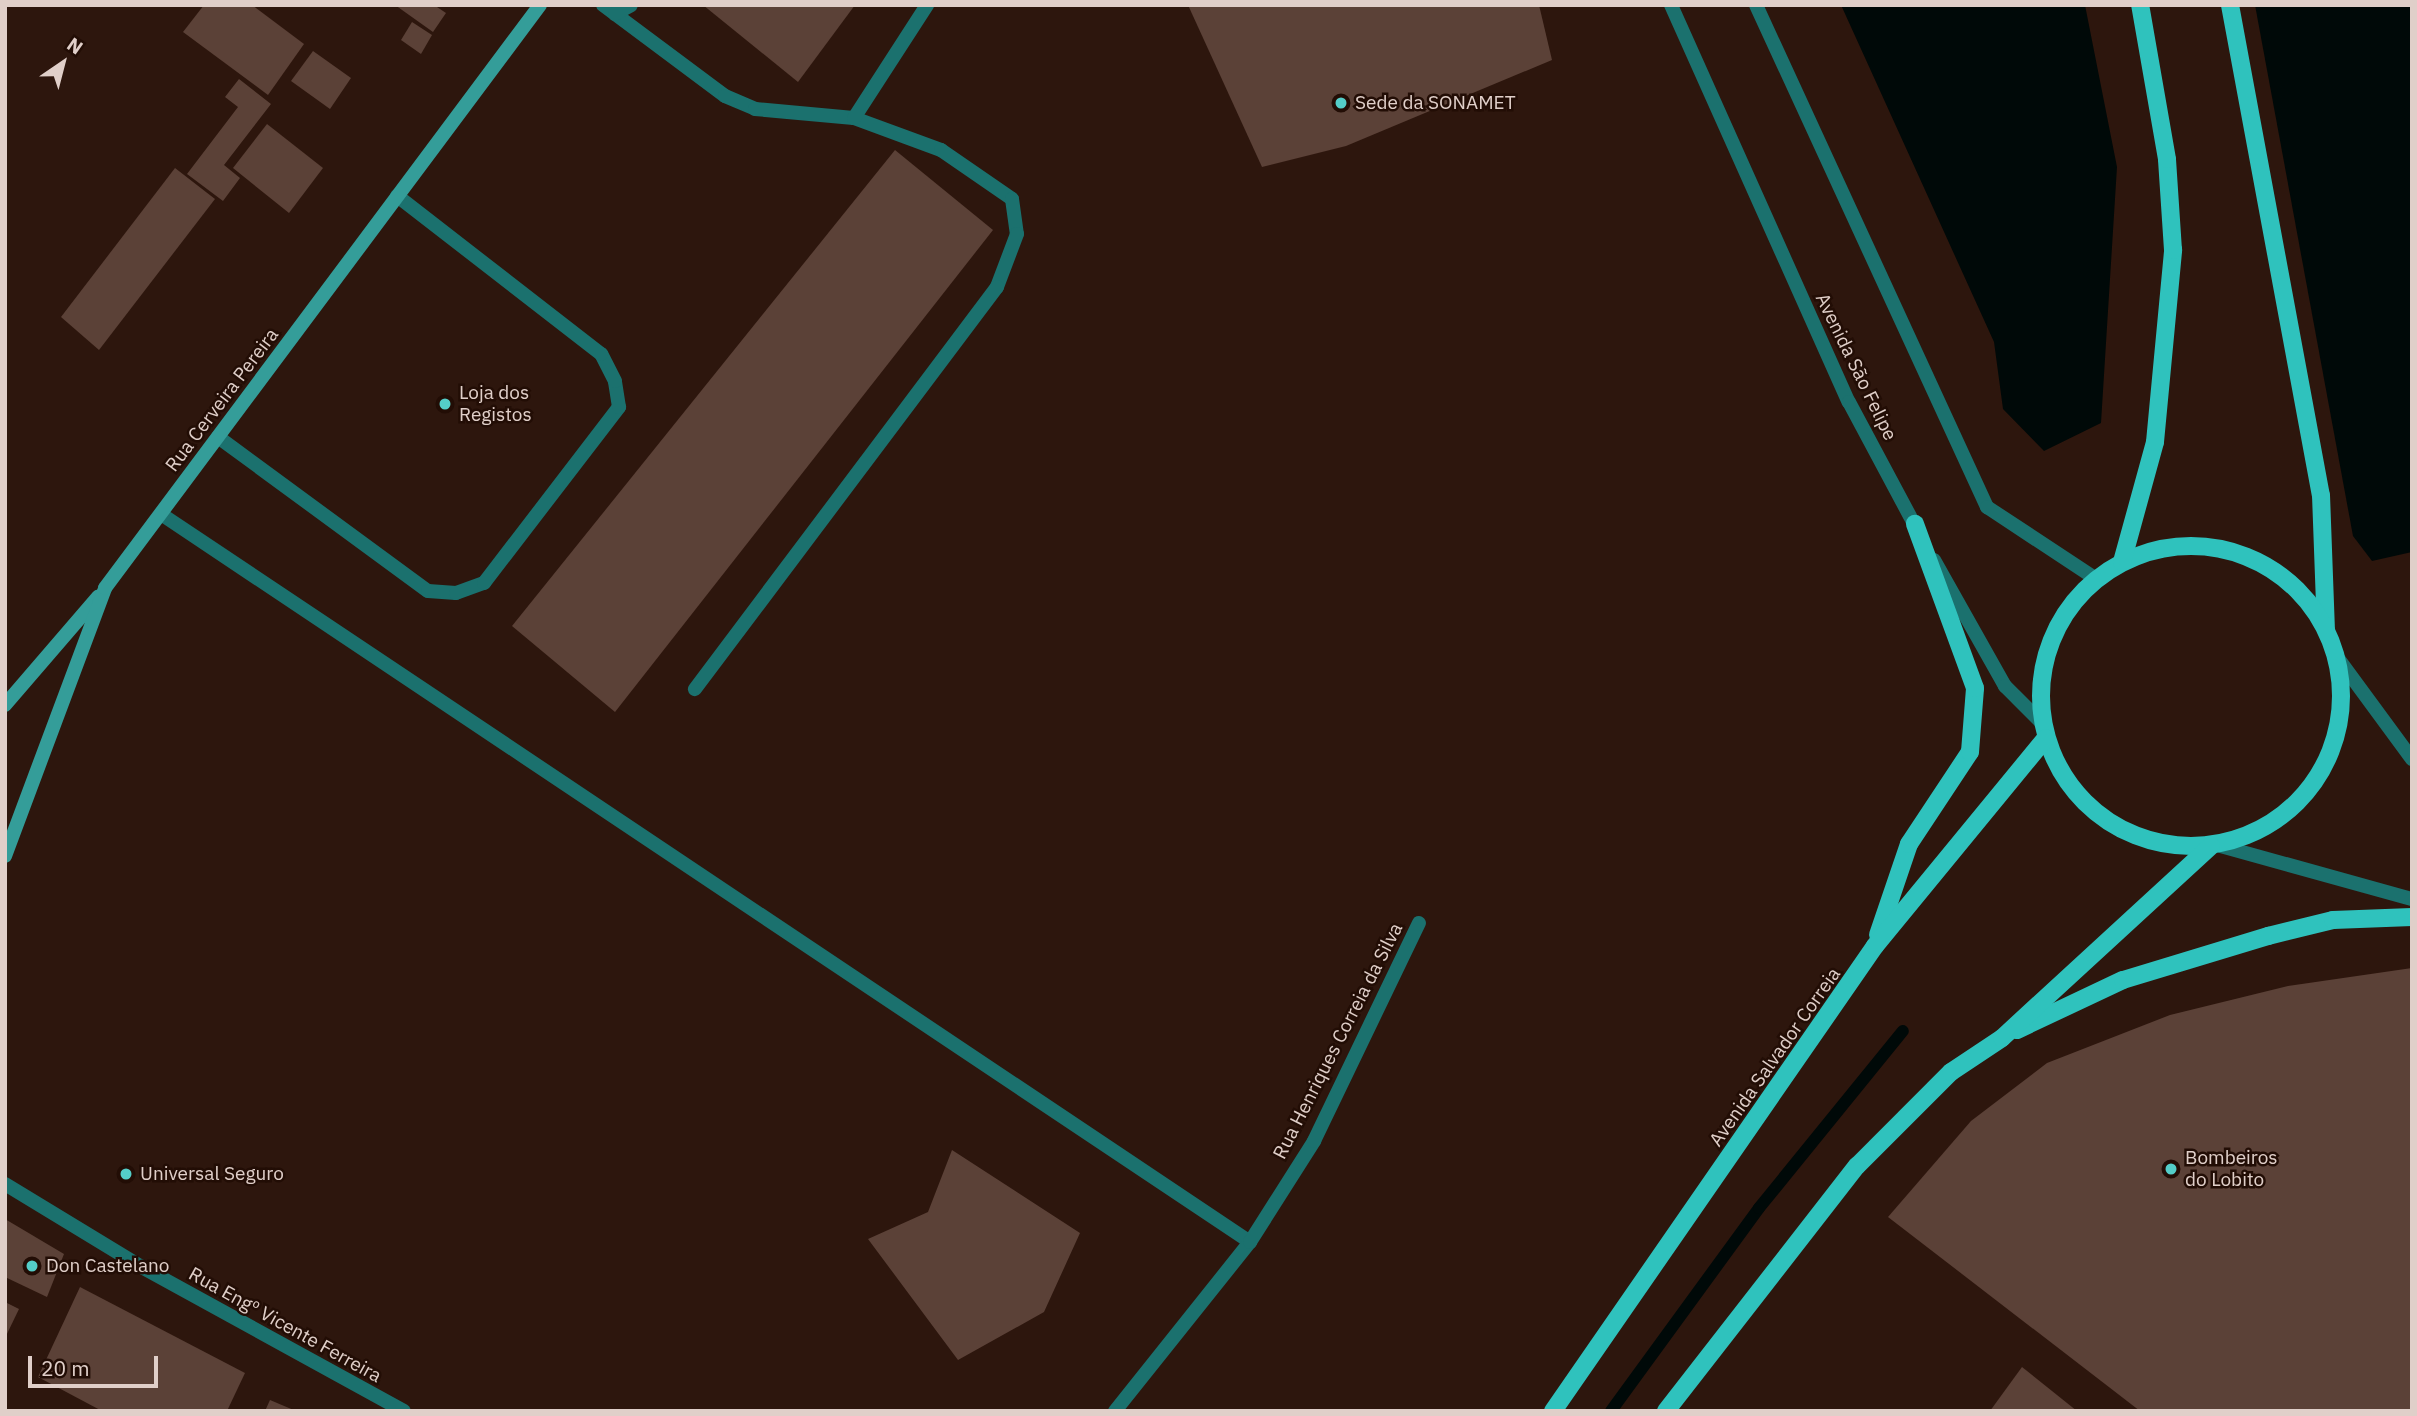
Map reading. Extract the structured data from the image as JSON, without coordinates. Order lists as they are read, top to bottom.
{
  "streets": {
    "main road": ["Rua Cerveira Pereira", "Avenida Salvador Correia"],
    "street": ["Avenida São Felipe", "Rua Henriques Correia da Silva", "Rua Engº Vicente Ferreira"]
  },
  "crossings": [
    ["Avenida São Felipe", "Avenida Salvador Correia"]
  ],
  "places": [
    "Sede da SONAMET",
    "Loja dos Registos",
    "Bombeiros do Lobito",
    "Universal Seguro",
    "Don Castelano"
  ],
  "scale_bar": "20 m",
  "north": "top right"
}
